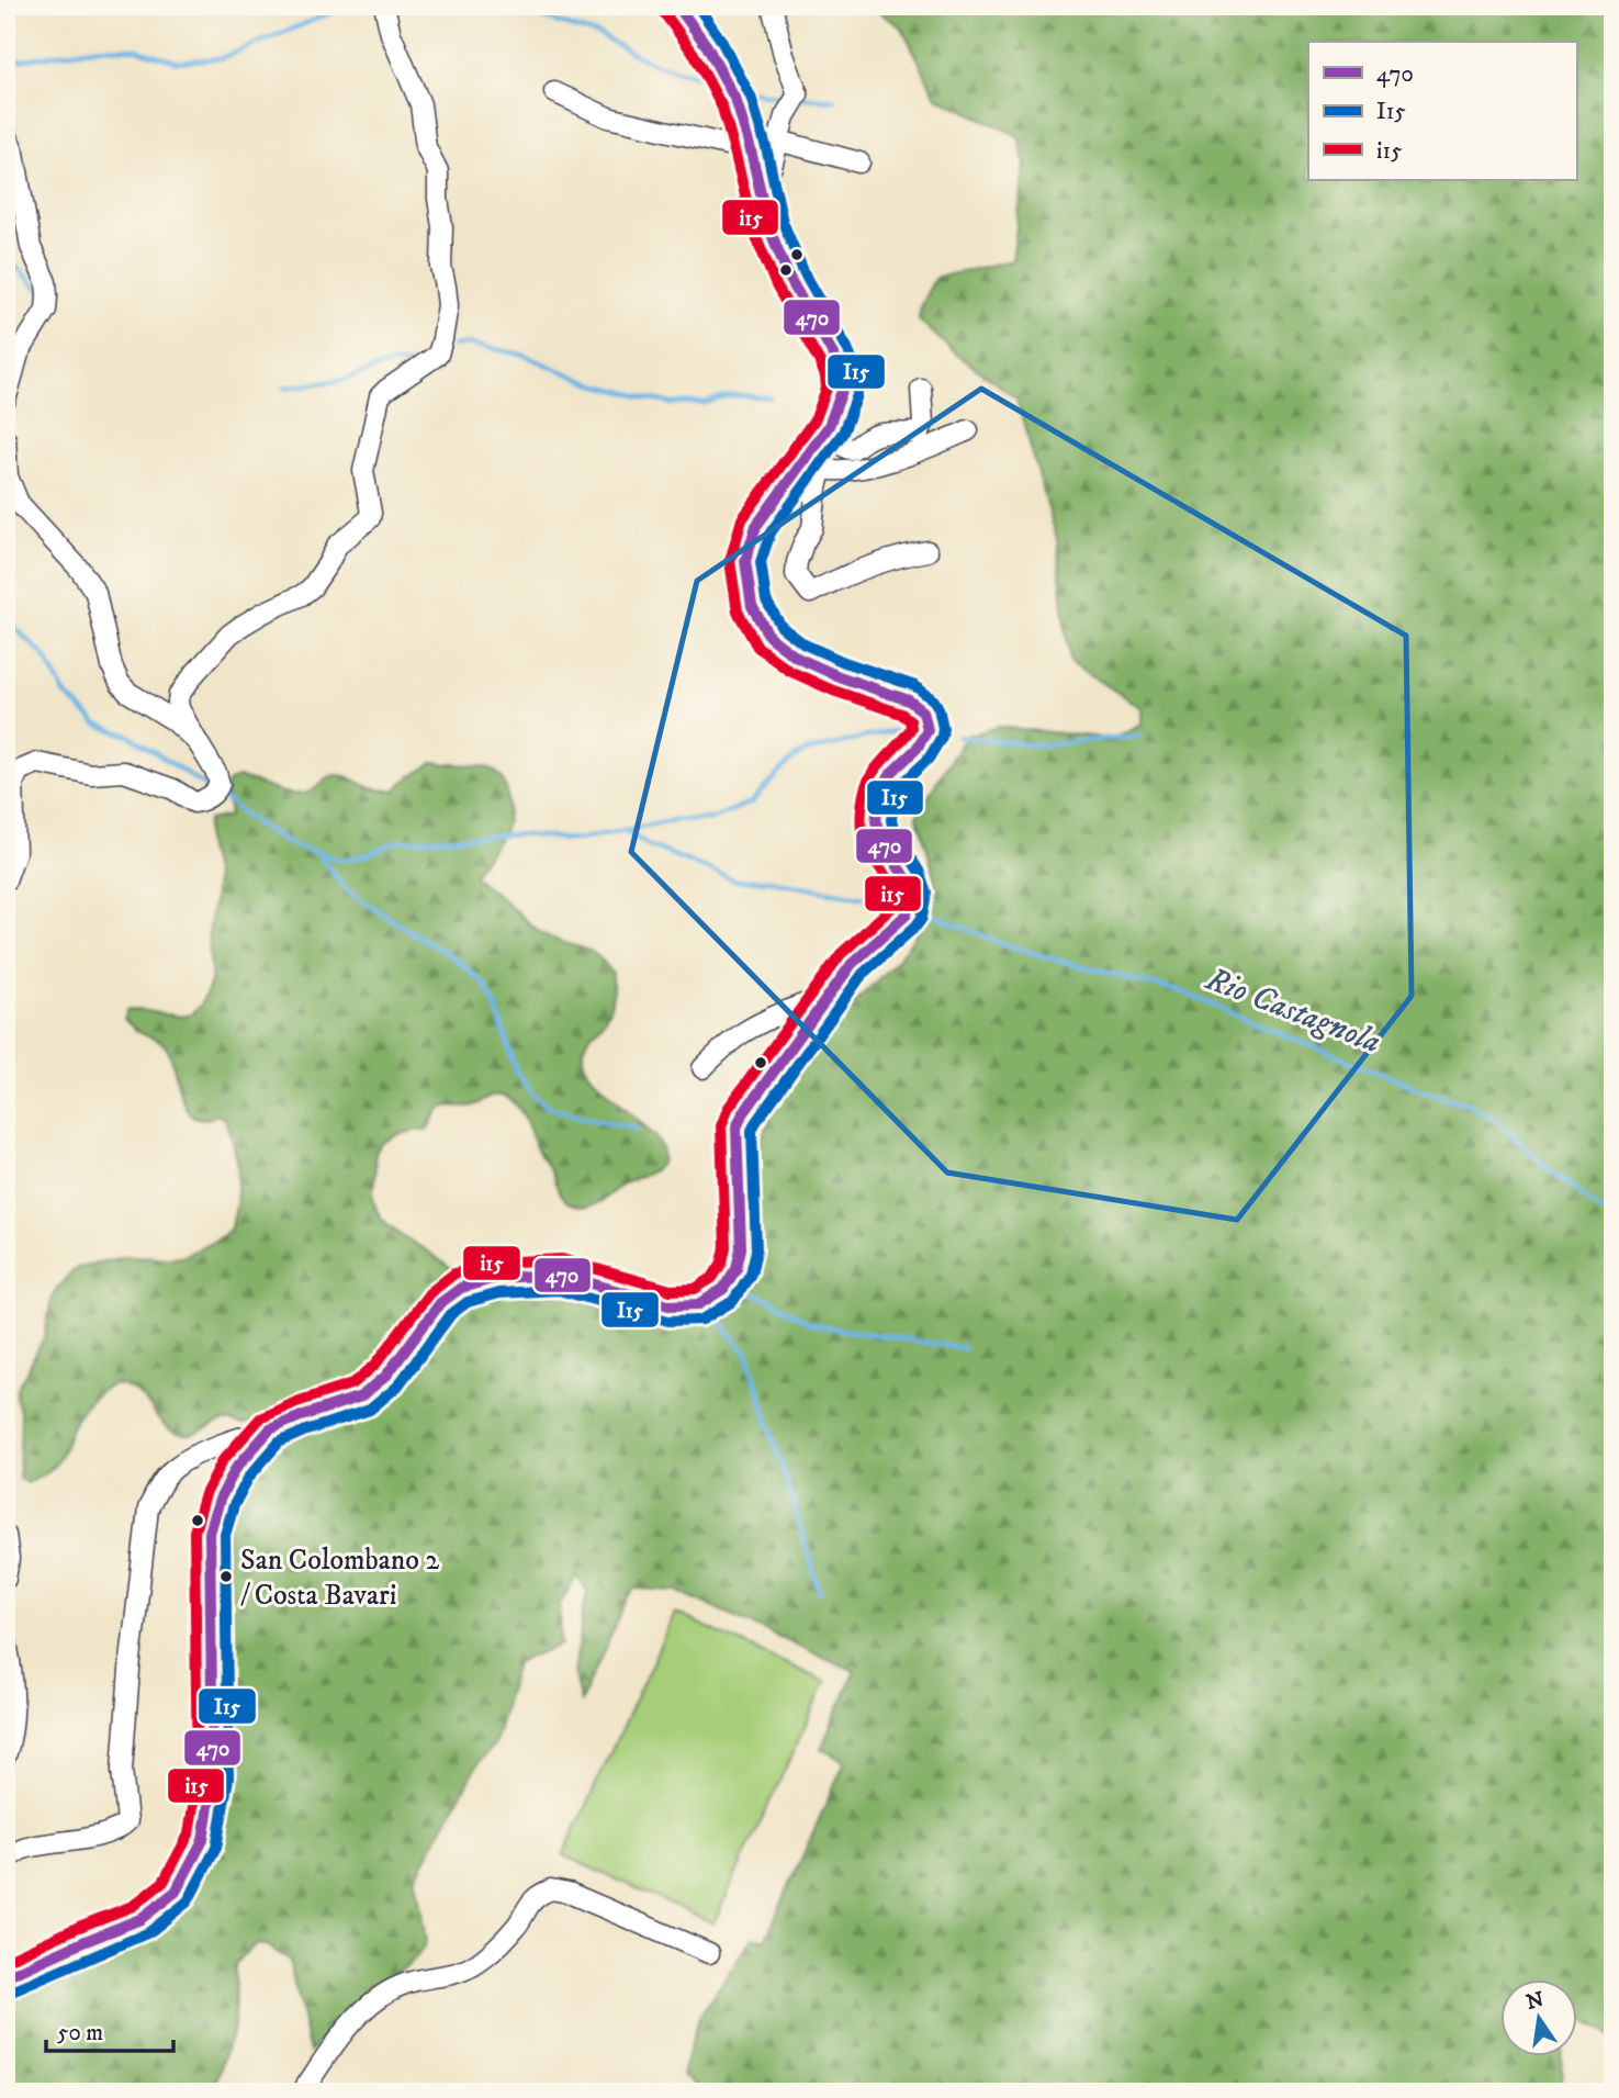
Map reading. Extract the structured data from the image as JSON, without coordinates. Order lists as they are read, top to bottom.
{
  "water": ["Rio Castagnola"],
  "places": ["San Colombano 2 / Costa Bavari"],
  "lines": ["transit line 470", "transit line I15", "transit line i15"],
  "legend": ["470", "I15", "i15"],
  "scale_bar": "50 m",
  "north": "top"
}
